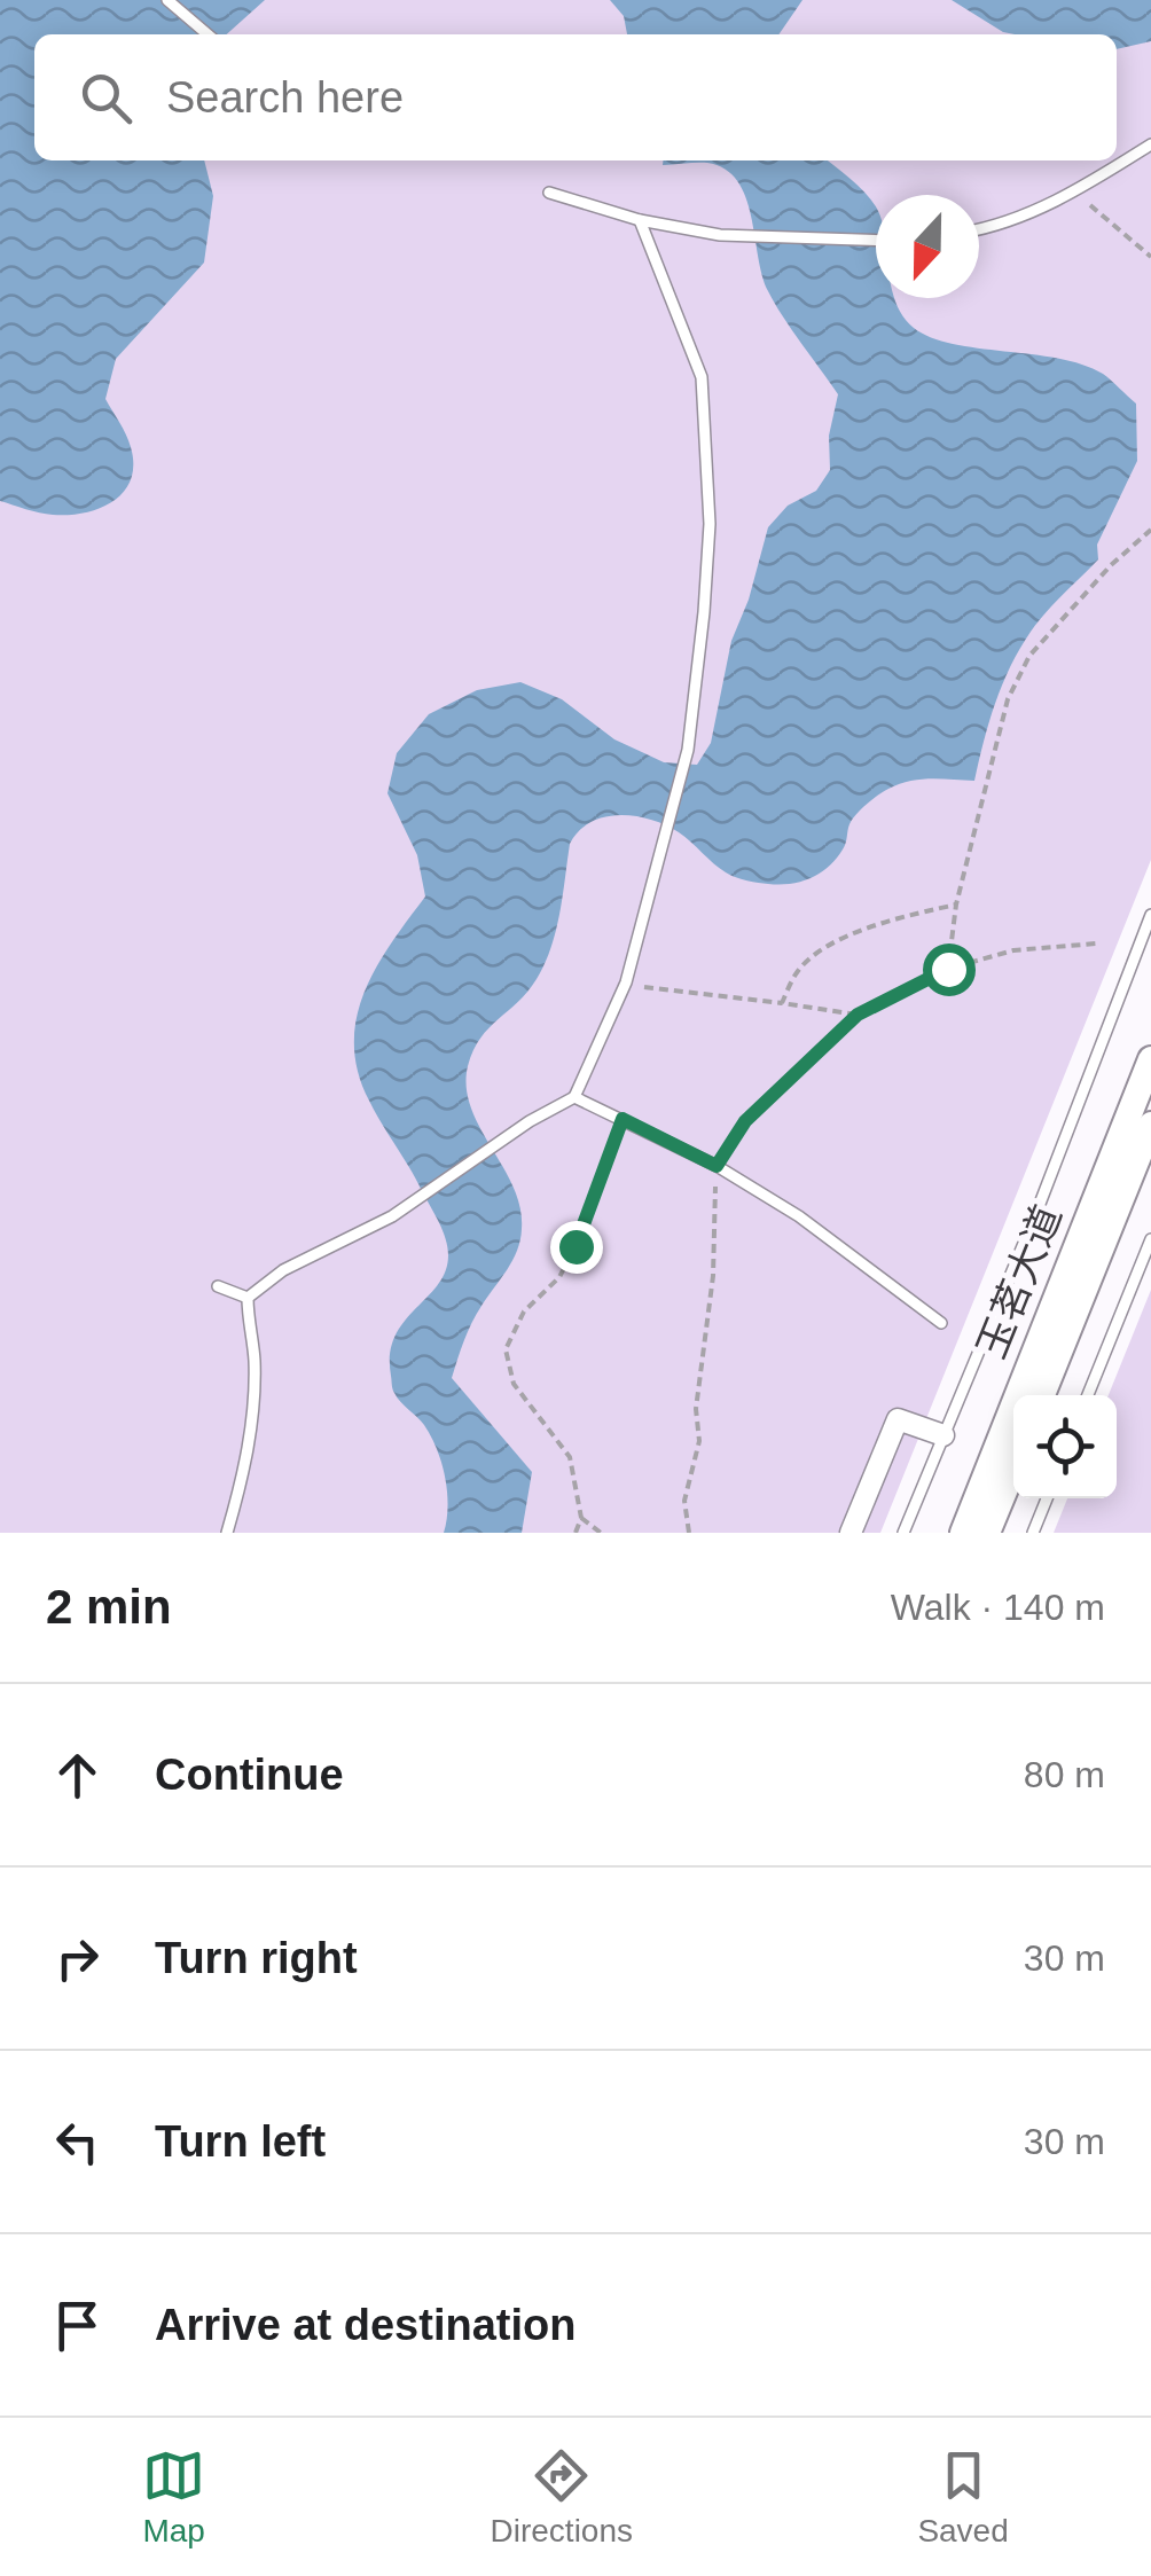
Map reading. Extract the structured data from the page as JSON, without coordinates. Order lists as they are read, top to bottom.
{
  "streets": {
    "street": ["玉茗大道"]
  },
  "north": "bottom",
  "page": {
    "search": "Search here",
    "heading": ["2 min", "Walk · 140 m"],
    "list": [
      ["Continue", "80 m"],
      ["Turn right", "30 m"],
      ["Turn left", "30 m"],
      "Arrive at destination"
    ],
    "nav": ["Map", "Directions", "Saved"]
  }
}
